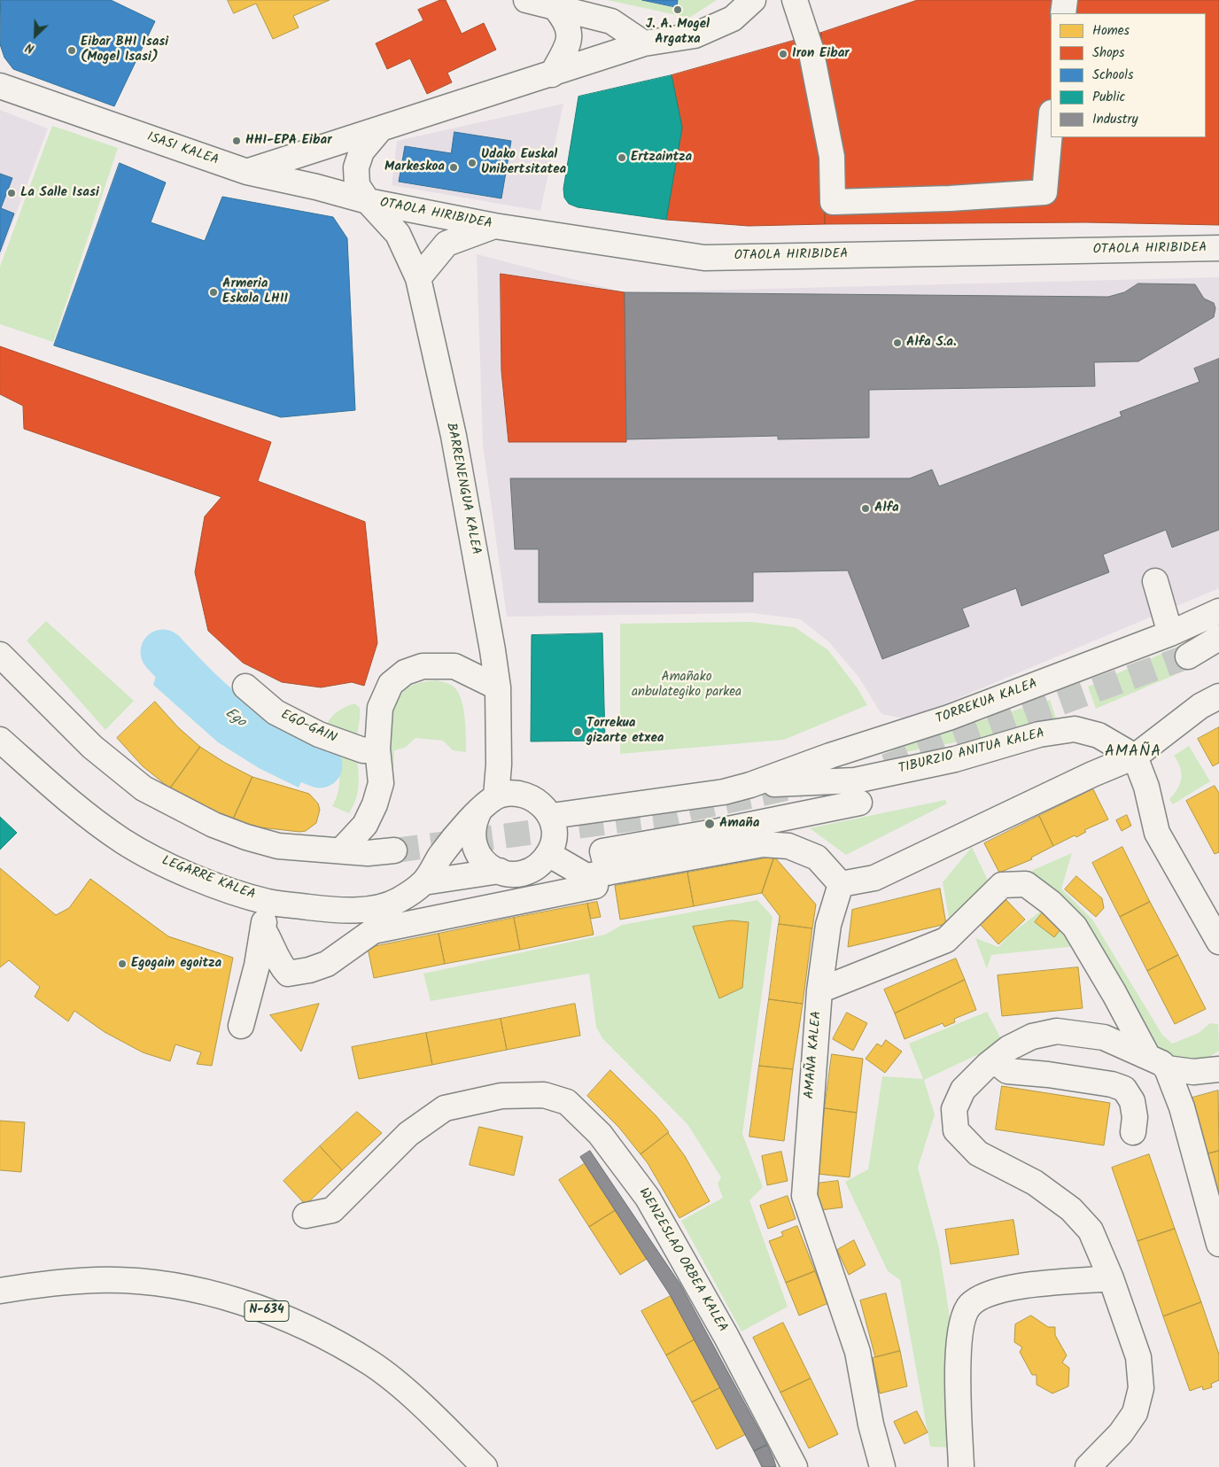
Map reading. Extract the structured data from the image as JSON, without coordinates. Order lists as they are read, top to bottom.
{
  "streets": {
    "main road": [
      "ISASI KALEA",
      "OTAOLA HIRIBIDEA",
      "BARRENENGUA KALEA",
      "TORREKUA KALEA",
      "EGO-GAIN",
      "TIBURZIO ANITUA KALEA",
      "LEGARRE KALEA",
      "AMAÑA KALEA",
      "WENZESLAO ORBEA KALEA",
      "N-634"
    ]
  },
  "crossings": [
    ["ISASI KALEA", "OTAOLA HIRIBIDEA"],
    ["ISASI KALEA", "BARRENENGUA KALEA"],
    ["OTAOLA HIRIBIDEA", "BARRENENGUA KALEA"],
    ["TORREKUA KALEA", "TIBURZIO ANITUA KALEA"]
  ],
  "districts": ["AMAÑA"],
  "water": ["Ego"],
  "parks": ["Amañako anbulategiko parkea"],
  "places": [
    "J. A. Mogel Argatxa",
    "Eibar BHI Isasi (Mogel Isasi)",
    "Iron Eibar",
    "HHI-EPA Eibar",
    "Ertzaintza",
    "Udako Euskal Unibertsitatea",
    "Markeskoa",
    "La Salle Isasi",
    "Armeria Eskola LHII",
    "Alfa S.a.",
    "Alfa",
    "Torrekua gizarte etxea",
    "Amaña",
    "Egogain egoitza"
  ],
  "legend": [
    "Homes",
    "Shops",
    "Schools",
    "Public",
    "Industry"
  ],
  "north": "bottom left"
}
